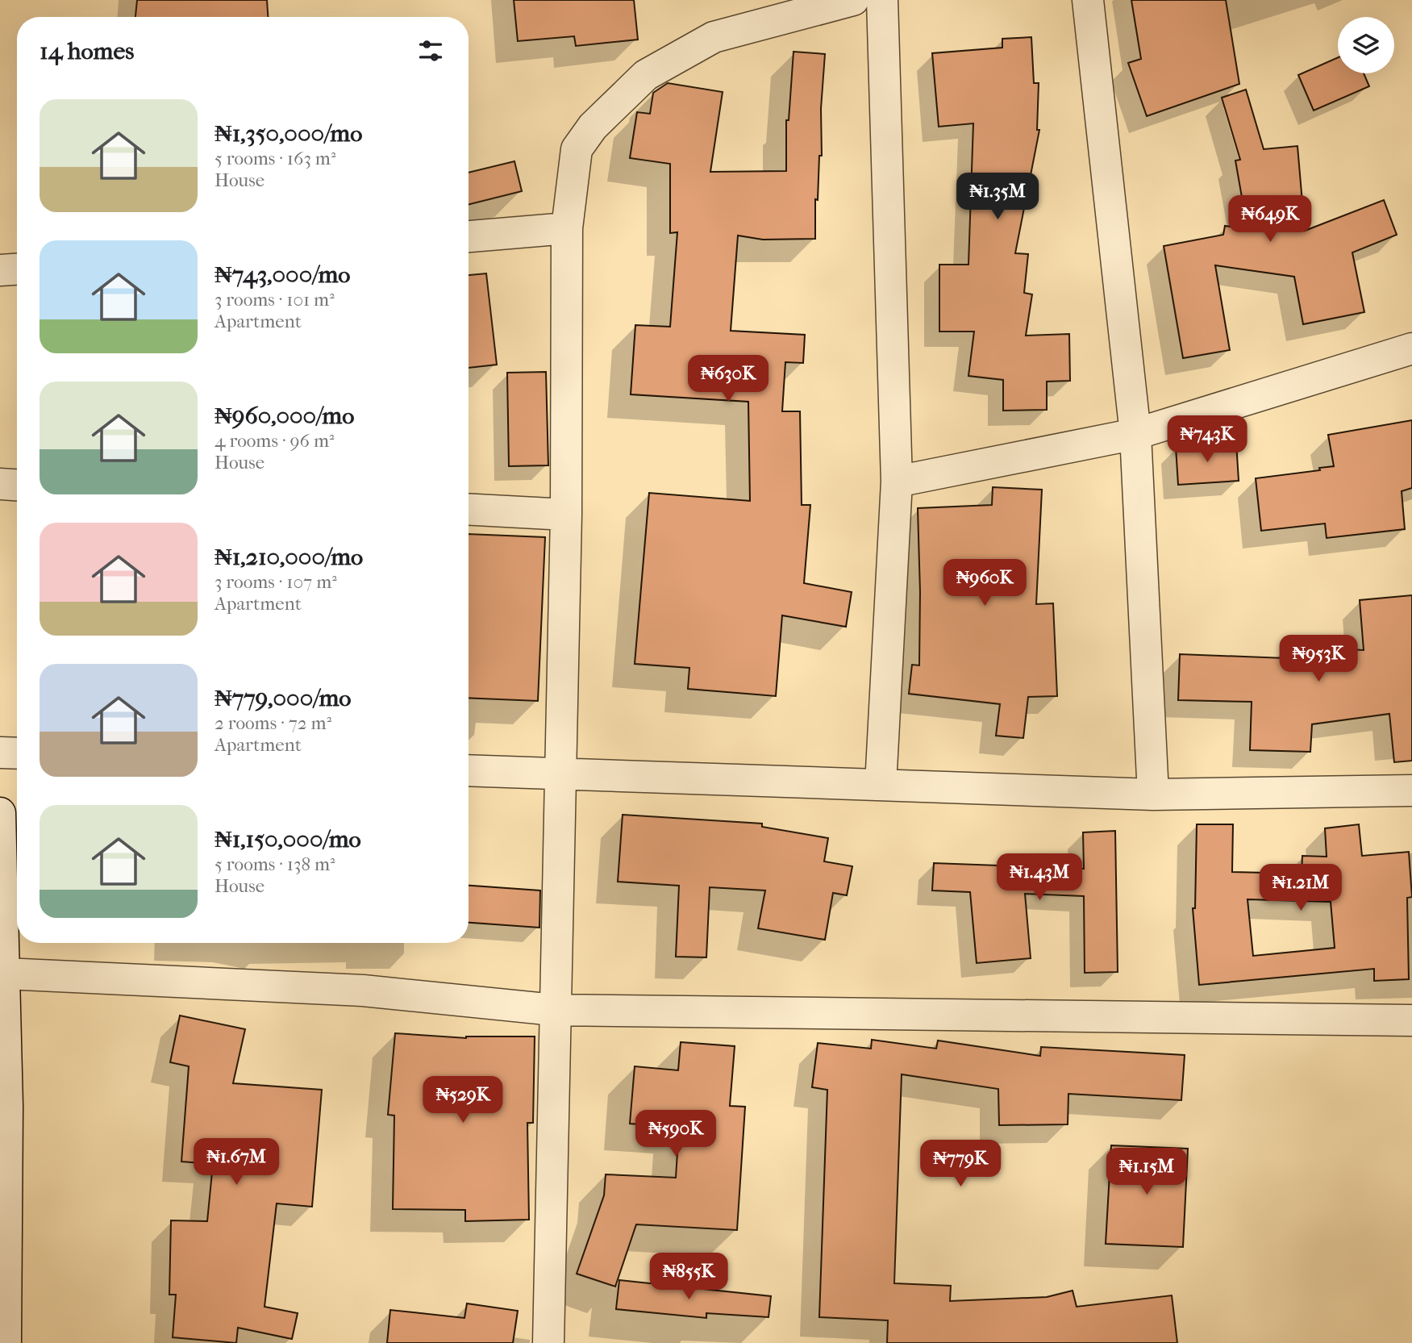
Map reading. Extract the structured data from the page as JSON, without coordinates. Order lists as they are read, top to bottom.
{
  "page": {
    "heading": "14 homes",
    "list": [
      {
        "name": "₦1,350,000/mo",
        "note": "5 rooms · 163 m² · House"
      },
      {
        "name": "₦743,000/mo",
        "note": "3 rooms · 101 m² · Apartment"
      },
      {
        "name": "₦960,000/mo",
        "note": "4 rooms · 96 m² · House"
      },
      {
        "name": "₦1,210,000/mo",
        "note": "3 rooms · 107 m² · Apartment"
      },
      {
        "name": "₦779,000/mo",
        "note": "2 rooms · 72 m² · Apartment"
      },
      {
        "name": "₦1,150,000/mo",
        "note": "5 rooms · 138 m² · House"
      }
    ],
    "price": [
      "₦1.35M",
      "₦649K",
      "₦630K",
      "₦743K",
      "₦960K",
      "₦953K",
      "₦1.43M",
      "₦1.21M",
      "₦529K",
      "₦590K",
      "₦1.67M",
      "₦779K",
      "₦1.15M",
      "₦855K"
    ]
  }
}
